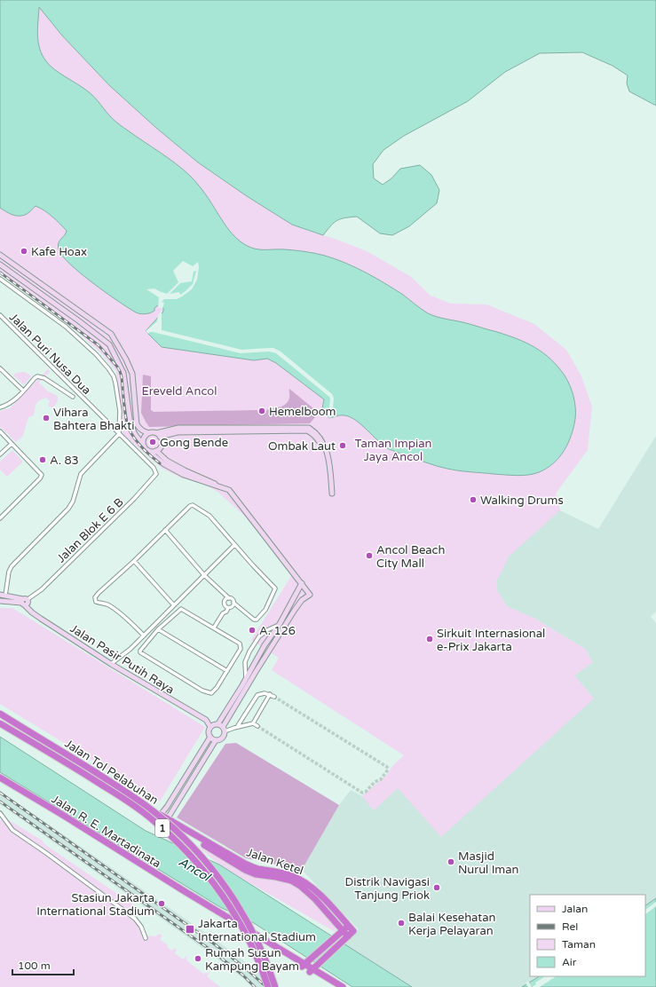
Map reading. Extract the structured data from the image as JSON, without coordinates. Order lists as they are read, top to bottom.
{
  "streets": {
    "highway": [
      "Jalan Tol Pelabuhan",
      "1",
      "Jalan R. E. Martadinata",
      "Jalan Ketel"
    ],
    "street": ["Jalan Puri Nusa Dua", "Jalan Blok E 6 B", "Jalan Pasir Putih Raya"]
  },
  "crossings": [
    ["Jalan Puri Nusa Dua", "Jalan Blok E 6 B"],
    ["Jalan Blok E 6 B", "Jalan Pasir Putih Raya"]
  ],
  "water": ["Ancol"],
  "parks": ["Ereveld Ancol", "Taman Impian Jaya Ancol"],
  "places": {
    "other": [
      "Kafe Hoax",
      "Hemelboom",
      "Vihara Bahtera Bhakti",
      "Gong Bende",
      "Ombak Laut",
      "A. 83",
      "Walking Drums",
      "Ancol Beach City Mall",
      "A. 126",
      "Sirkuit Internasional e-Prix Jakarta",
      "Masjid Nurul Iman",
      "Distrik Navigasi Tanjung Priok",
      "Stasiun Jakarta International Stadium",
      "Balai Kesehatan Kerja Pelayaran",
      "Rumah Susun Kampung Bayam"
    ],
    "transit": ["Jakarta International Stadium"]
  },
  "legend": [
    "Jalan",
    "Rel",
    "Taman",
    "Air"
  ],
  "scale_bar": "100 m"
}
